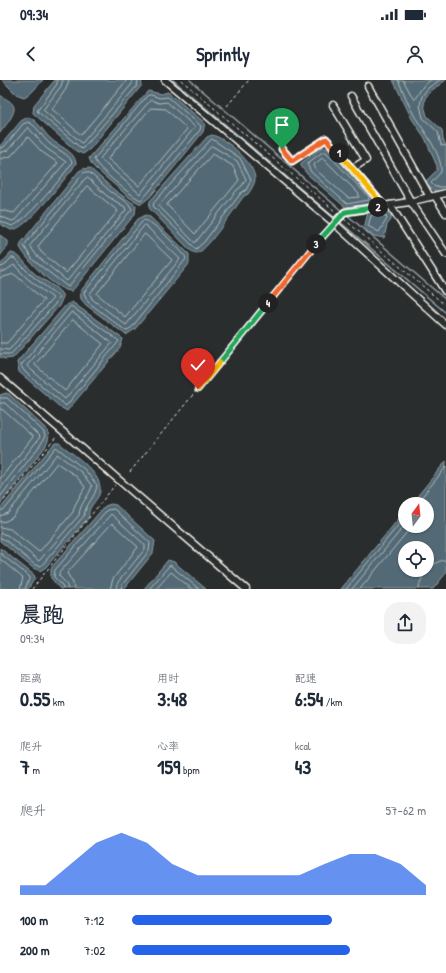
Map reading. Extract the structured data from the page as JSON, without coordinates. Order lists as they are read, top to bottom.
{
  "north": "top",
  "page": {
    "status": "09:34",
    "header": "Sprintly",
    "pins": [
      "1",
      "2",
      "3",
      "4"
    ],
    "heading": ["晨跑", "09:34"],
    "stats": [
      ["距离", "0.55 km"],
      ["用时", "3:48"],
      ["配速", "6:54 /km"],
      ["爬升", "7 m"],
      ["心率", "159 bpm"],
      ["kcal", "43"]
    ],
    "chart": ["爬升", "57–62 m"],
    "list": [
      {
        "name": "100 m",
        "note": "7:12"
      },
      {
        "name": "200 m",
        "note": "7:02"
      }
    ]
  }
}
